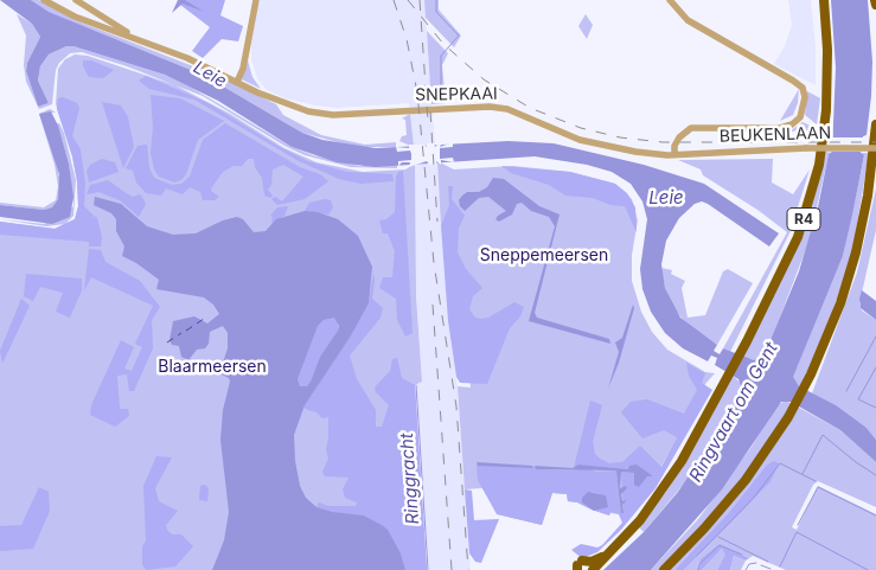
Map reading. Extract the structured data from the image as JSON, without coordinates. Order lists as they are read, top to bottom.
{
  "streets": {
    "highway": ["R4"],
    "street": ["SNEPKAAI", "BEUKENLAAN"]
  },
  "crossings": [
    ["SNEPKAAI", "BEUKENLAAN"]
  ],
  "water": ["Leie", "Ringvaart om Gent", "Ringgracht"],
  "parks": ["Sneppemeersen", "Blaarmeersen"]
}
